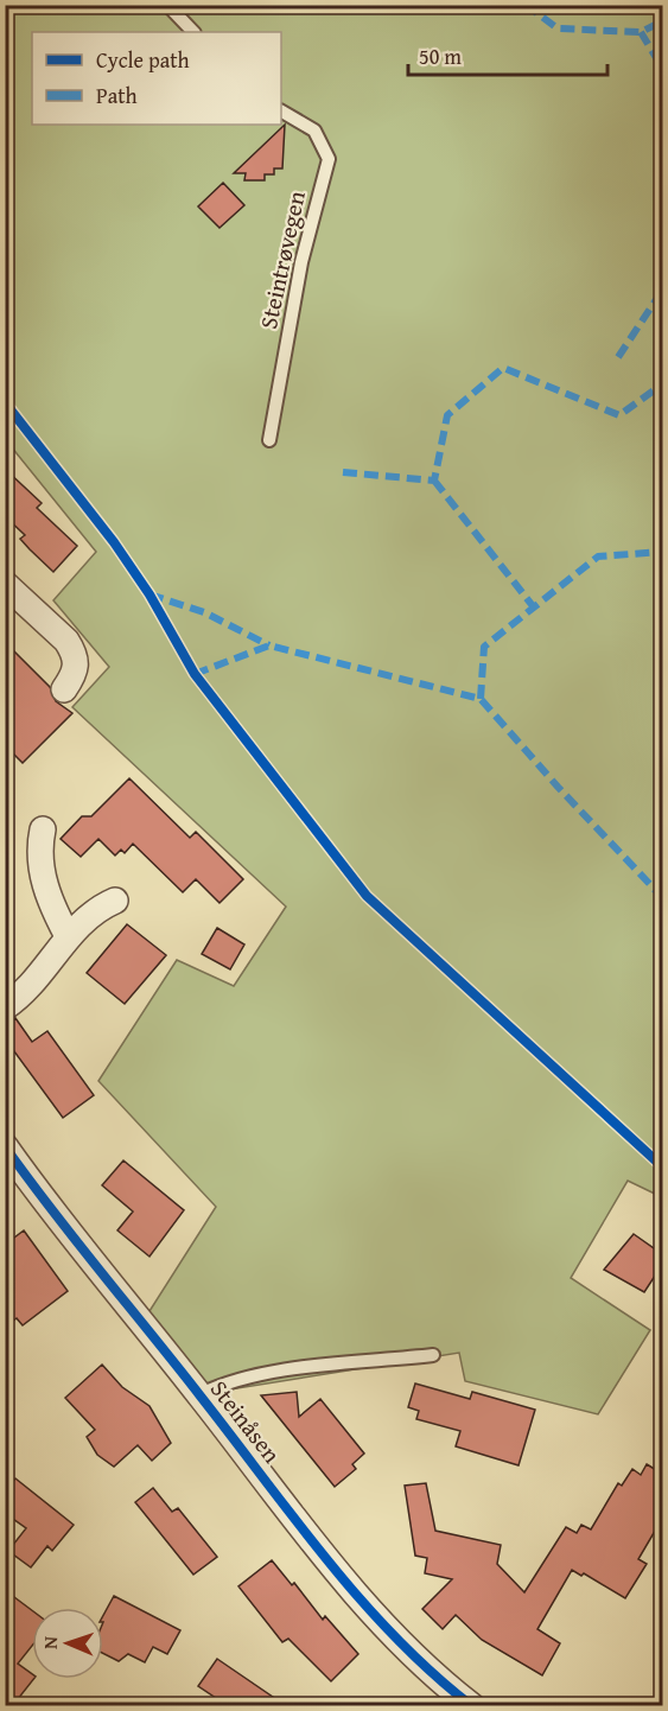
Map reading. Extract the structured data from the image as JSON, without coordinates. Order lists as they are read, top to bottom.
{
  "streets": {
    "street": ["Steinåsen"],
    "lane": ["Steintrøvegen"]
  },
  "legend": ["Cycle path", "Path"],
  "scale_bar": "50 m",
  "north": "left"
}
